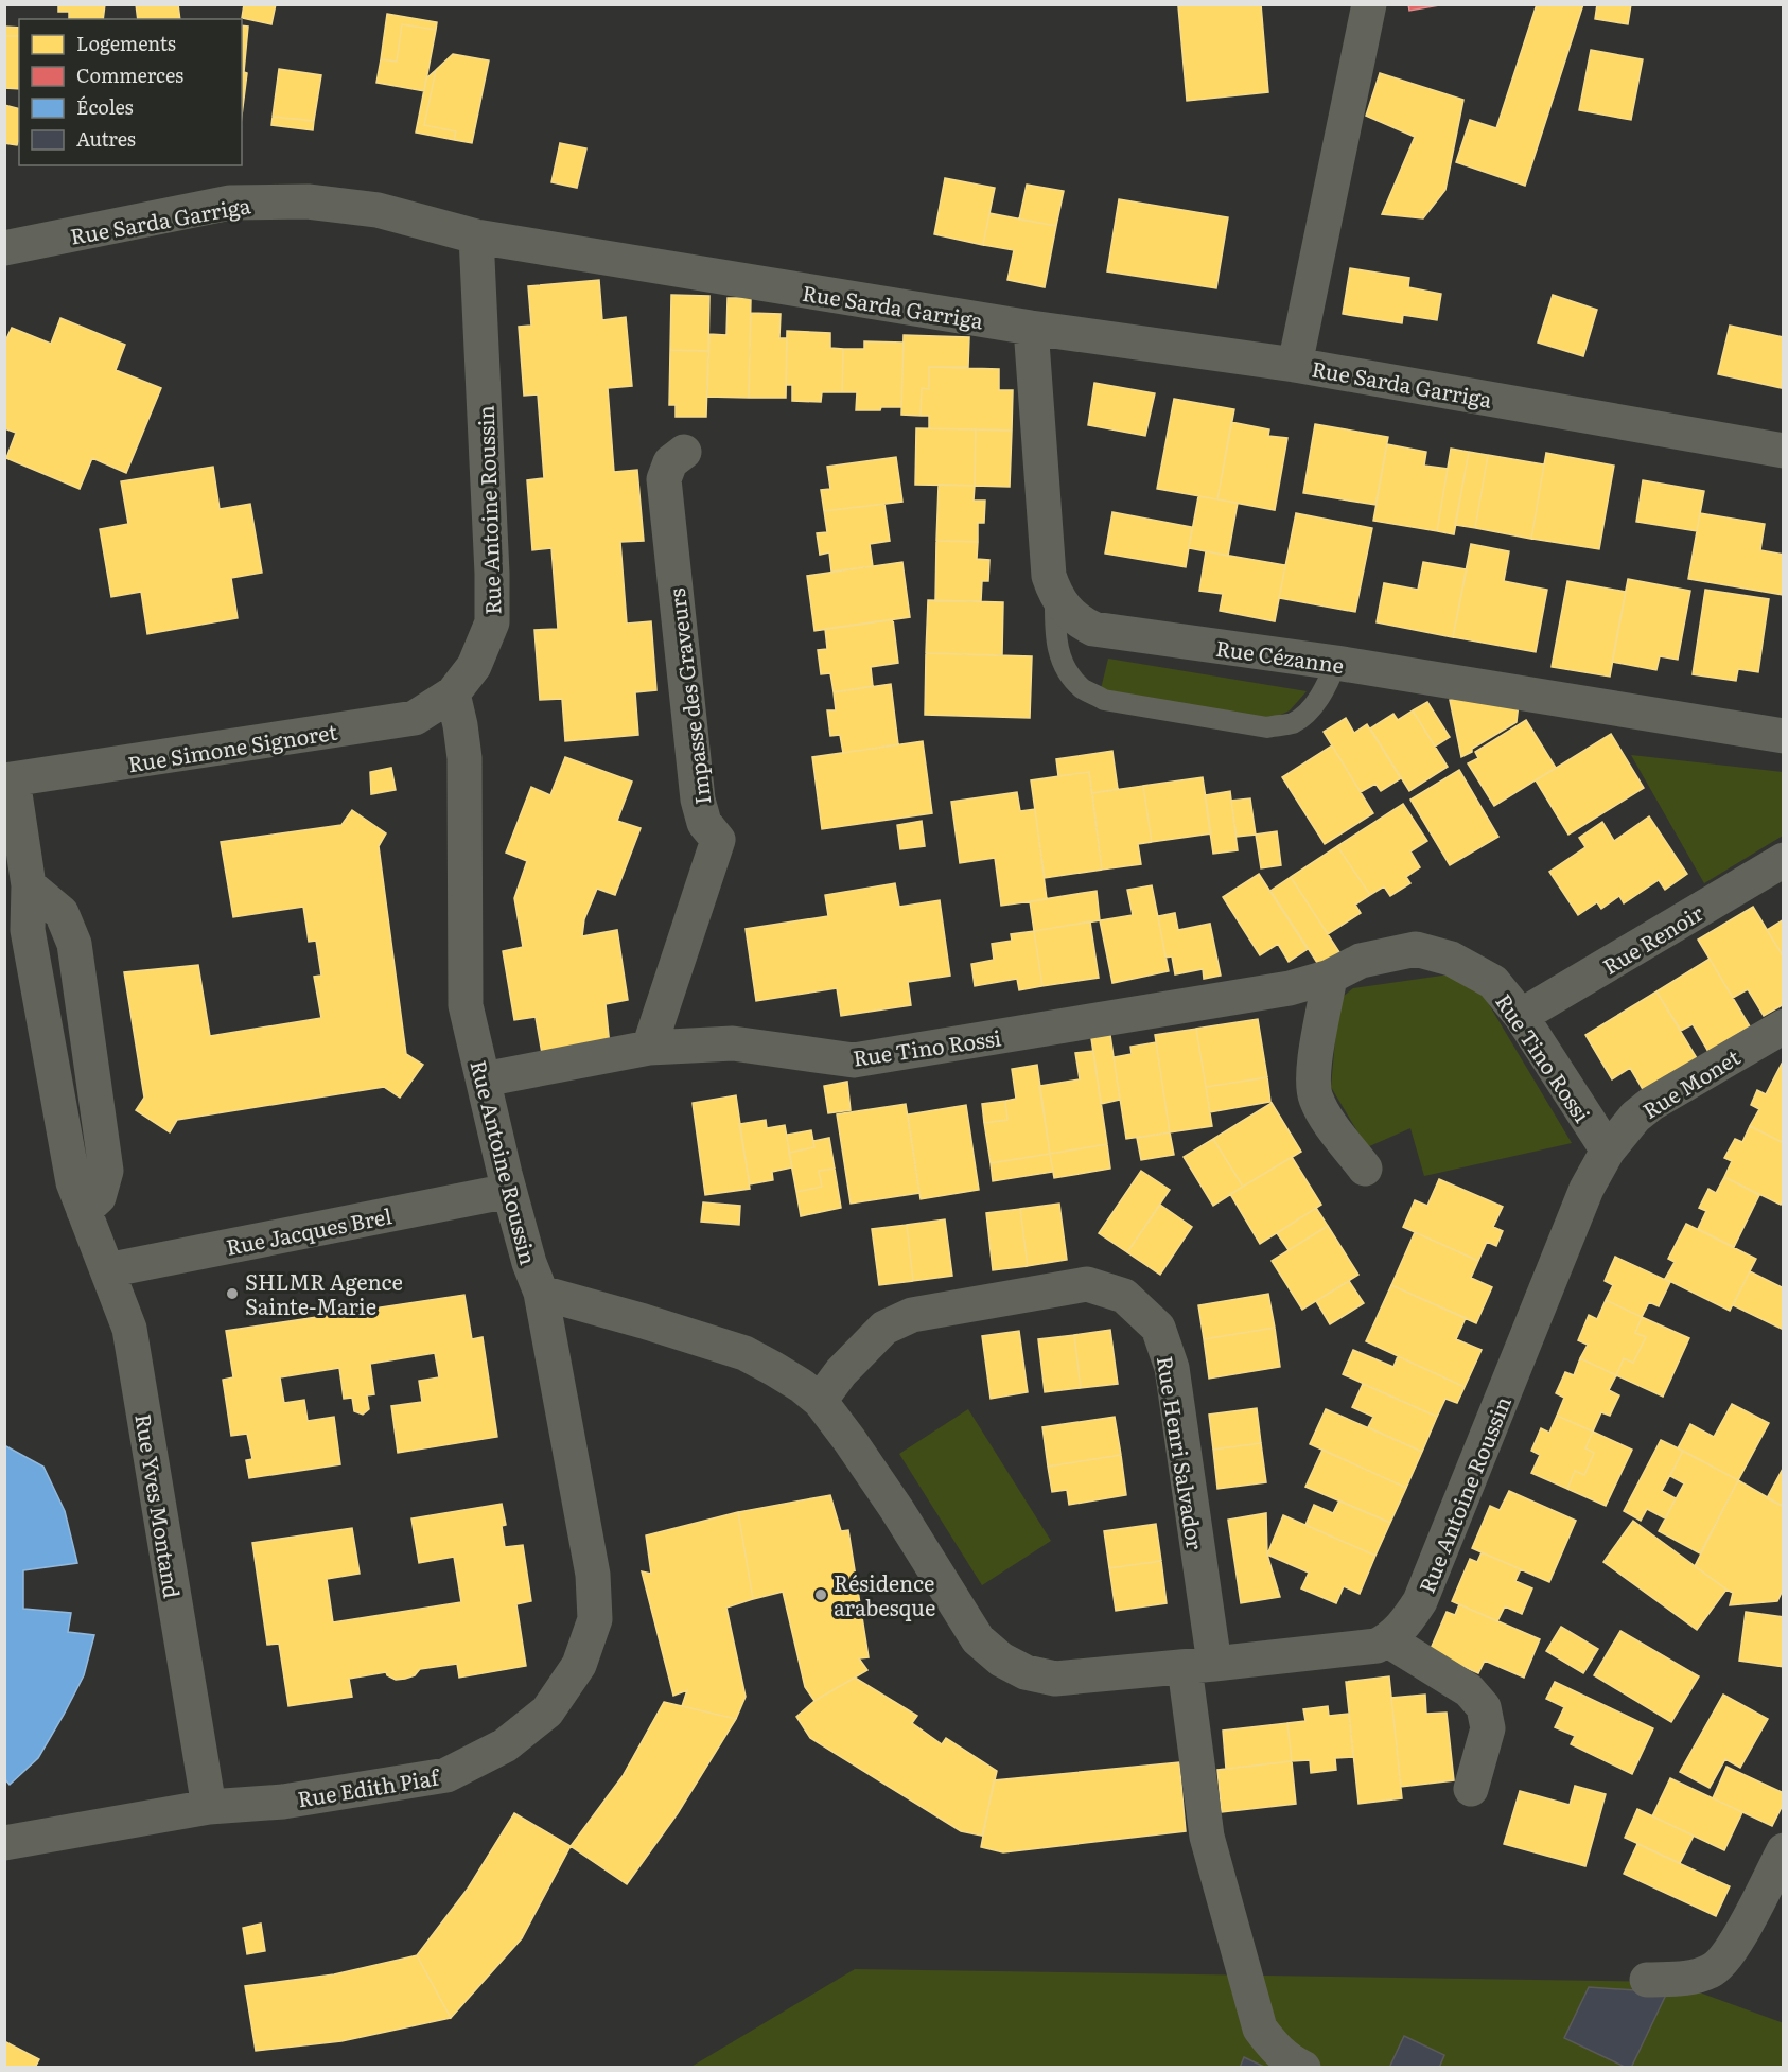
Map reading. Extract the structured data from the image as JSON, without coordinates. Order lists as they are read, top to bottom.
{
  "streets": {
    "street": [
      "Rue Sarda Garriga",
      "Rue Antoine Roussin",
      "Rue Cézanne",
      "Impasse des Graveurs",
      "Rue Simone Signoret",
      "Rue Renoir",
      "Rue Tino Rossi",
      "Rue Monet",
      "Rue Jacques Brel",
      "Rue Henri Salvador",
      "Rue Yves Montand",
      "Rue Edith Piaf"
    ]
  },
  "crossings": [
    ["Rue Sarda Garriga", "Rue Antoine Roussin"],
    ["Rue Sarda Garriga", "Rue Cézanne"],
    ["Rue Antoine Roussin", "Rue Simone Signoret"],
    ["Rue Antoine Roussin", "Rue Tino Rossi"],
    ["Rue Antoine Roussin", "Rue Monet"],
    ["Rue Antoine Roussin", "Rue Jacques Brel"],
    ["Rue Antoine Roussin", "Rue Henri Salvador"],
    ["Rue Antoine Roussin", "Rue Edith Piaf"],
    ["Impasse des Graveurs", "Rue Tino Rossi"],
    ["Rue Simone Signoret", "Rue Yves Montand"],
    ["Rue Renoir", "Rue Tino Rossi"],
    ["Rue Tino Rossi", "Rue Monet"],
    ["Rue Jacques Brel", "Rue Yves Montand"],
    ["Rue Yves Montand", "Rue Edith Piaf"]
  ],
  "places": ["SHLMR Agence Sainte-Marie", "Résidence arabesque"],
  "legend": [
    "Logements",
    "Commerces",
    "Écoles",
    "Autres"
  ]
}
